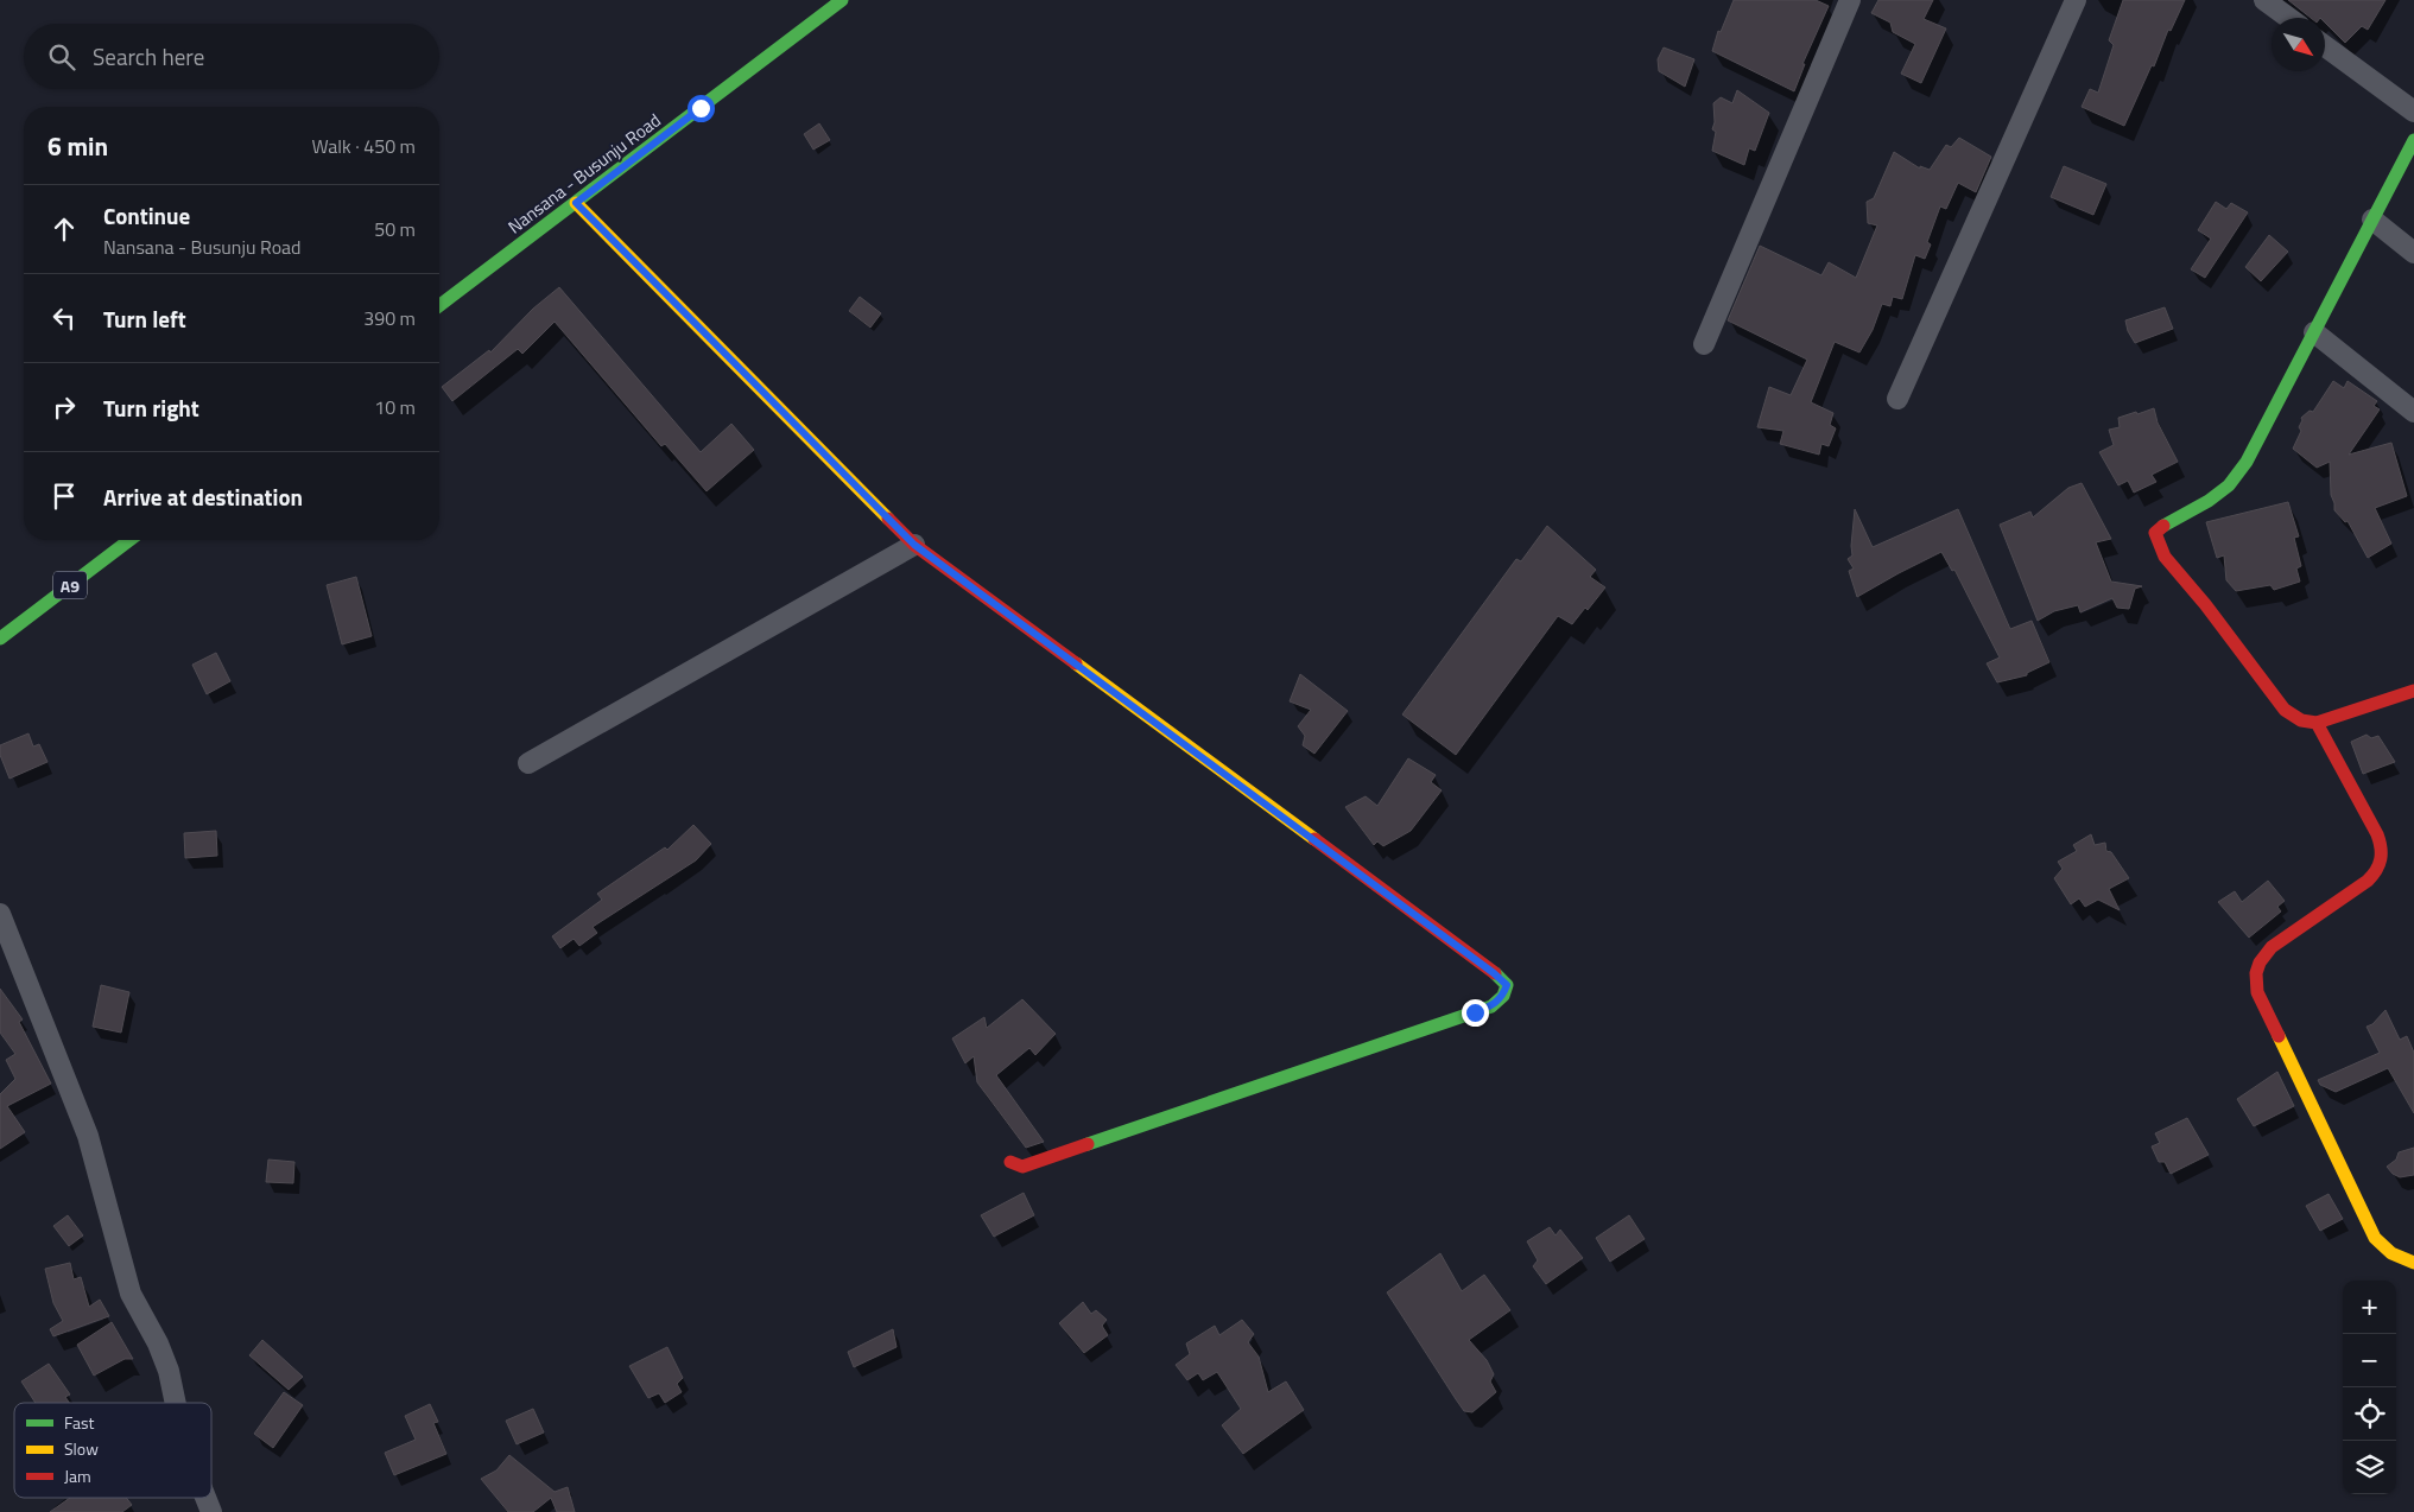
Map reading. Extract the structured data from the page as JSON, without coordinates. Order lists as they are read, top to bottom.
{
  "streets": {
    "street": ["Nansana - Busunju Road", "A9"]
  },
  "legend": ["Fast", "Slow", "Jam"],
  "north": "bottom right",
  "page": {
    "search": "Search here",
    "heading": ["6 min", "Walk · 450 m"],
    "list": [
      ["Continue", "Nansana - Busunju Road", "50 m"],
      ["Turn left", "390 m"],
      ["Turn right", "10 m"],
      "Arrive at destination"
    ],
    "map_buttons": ["+", "−"]
  }
}
